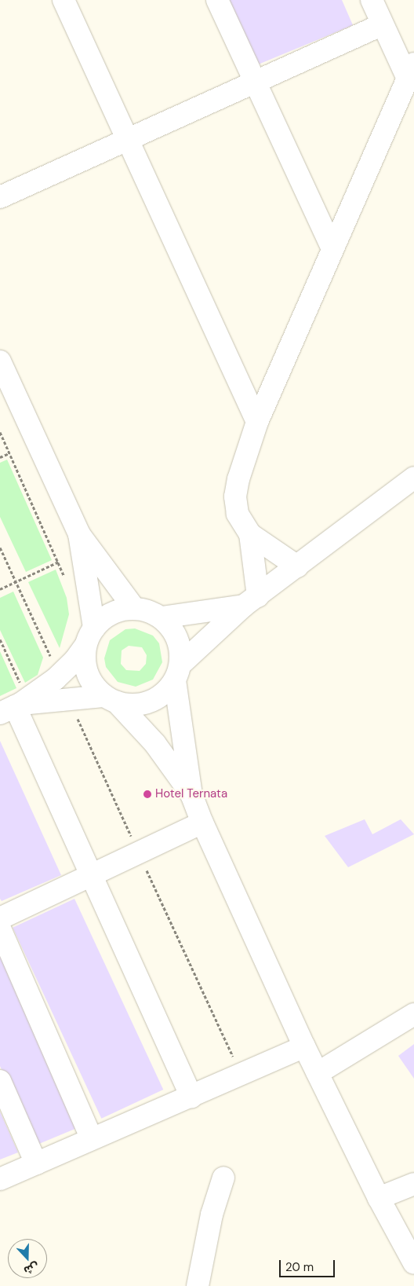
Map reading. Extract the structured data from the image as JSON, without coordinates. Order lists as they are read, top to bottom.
{
  "places": ["Hotel Ternata"],
  "scale_bar": "20 m",
  "north": "bottom"
}
